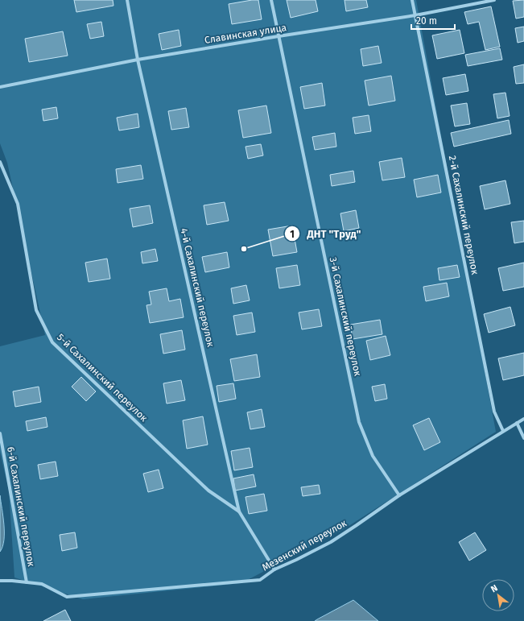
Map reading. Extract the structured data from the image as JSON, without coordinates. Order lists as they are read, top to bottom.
{
  "streets": {
    "street": [
      "Славинская улица",
      "2-й Сахалинский переулок",
      "4-й Сахалинский переулок",
      "3-й Сахалинский переулок",
      "5-й Сахалинский переулок",
      "6-й Сахалинский переулок",
      "Мезенский переулок"
    ]
  },
  "crossings": [
    ["Славинская улица", "2-й Сахалинский переулок"],
    ["Славинская улица", "4-й Сахалинский переулок"],
    ["Славинская улица", "3-й Сахалинский переулок"],
    ["2-й Сахалинский переулок", "Мезенский переулок"],
    ["4-й Сахалинский переулок", "5-й Сахалинский переулок"],
    ["4-й Сахалинский переулок", "Мезенский переулок"],
    ["3-й Сахалинский переулок", "Мезенский переулок"],
    ["6-й Сахалинский переулок", "Мезенский переулок"]
  ],
  "places": ["ДНТ \"Труд\""],
  "scale_bar": "20 m",
  "north": "top left"
}
